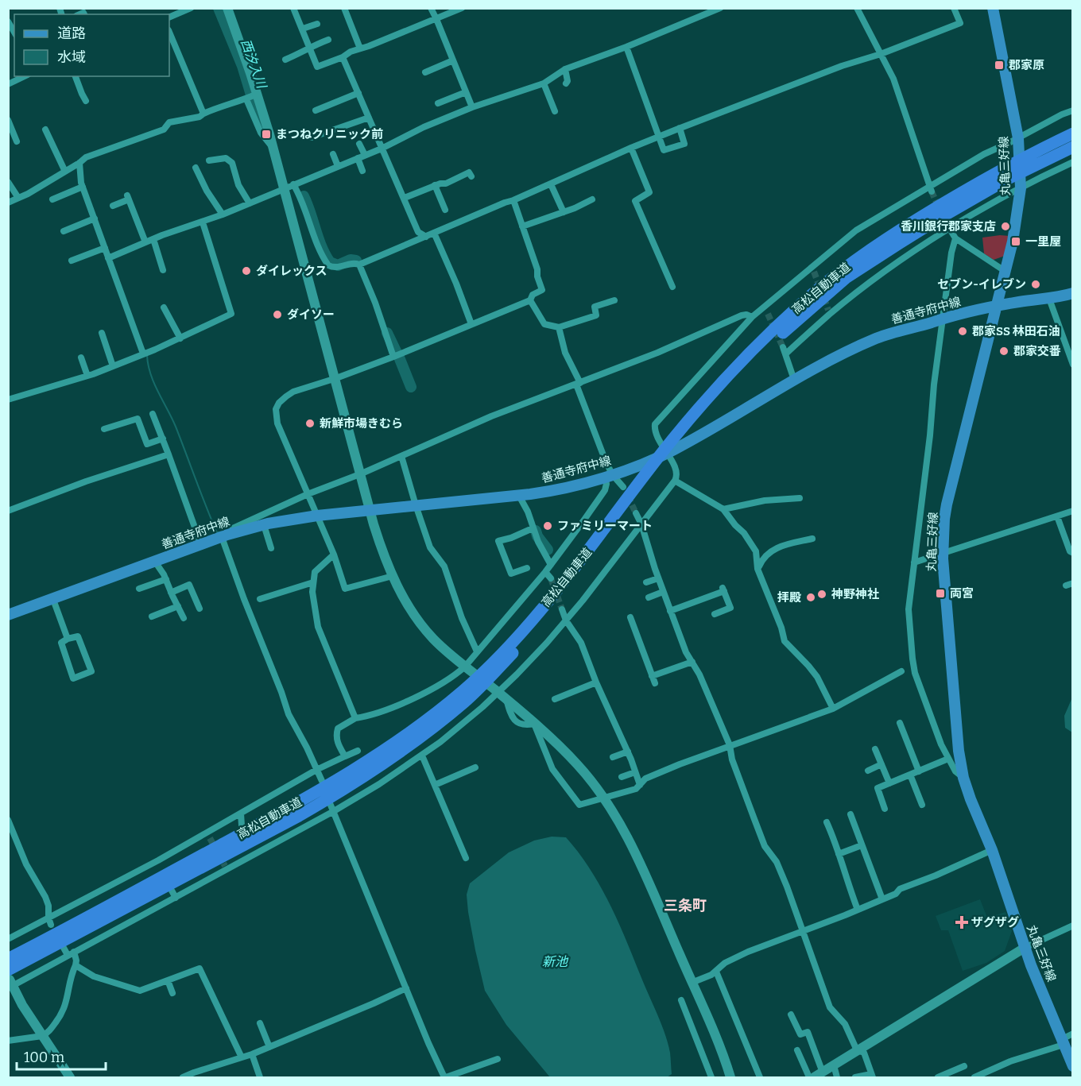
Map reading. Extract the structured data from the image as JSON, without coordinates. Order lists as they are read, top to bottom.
{
  "streets": {
    "highway": ["高松自動車道"],
    "main road": ["丸亀三好線", "善通寺府中線"]
  },
  "crossings": [
    ["丸亀三好線", "善通寺府中線"]
  ],
  "districts": ["三条町"],
  "water": ["西汐入川", "新池"],
  "places": {
    "transit": [
      "郡家原",
      "まつねクリニック前",
      "一里屋",
      "両宮"
    ],
    "other": [
      "香川銀行郡家支店",
      "ダイレックス",
      "セブン-イレブン",
      "ダイソー",
      "郡家SS 林田石油",
      "郡家交番",
      "新鮮市場きむら",
      "ファミリーマート",
      "神野神社",
      "拝殿"
    ],
    "health": ["ザグザグ"]
  },
  "legend": ["道路", "水域"],
  "scale_bar": "100 m"
}
